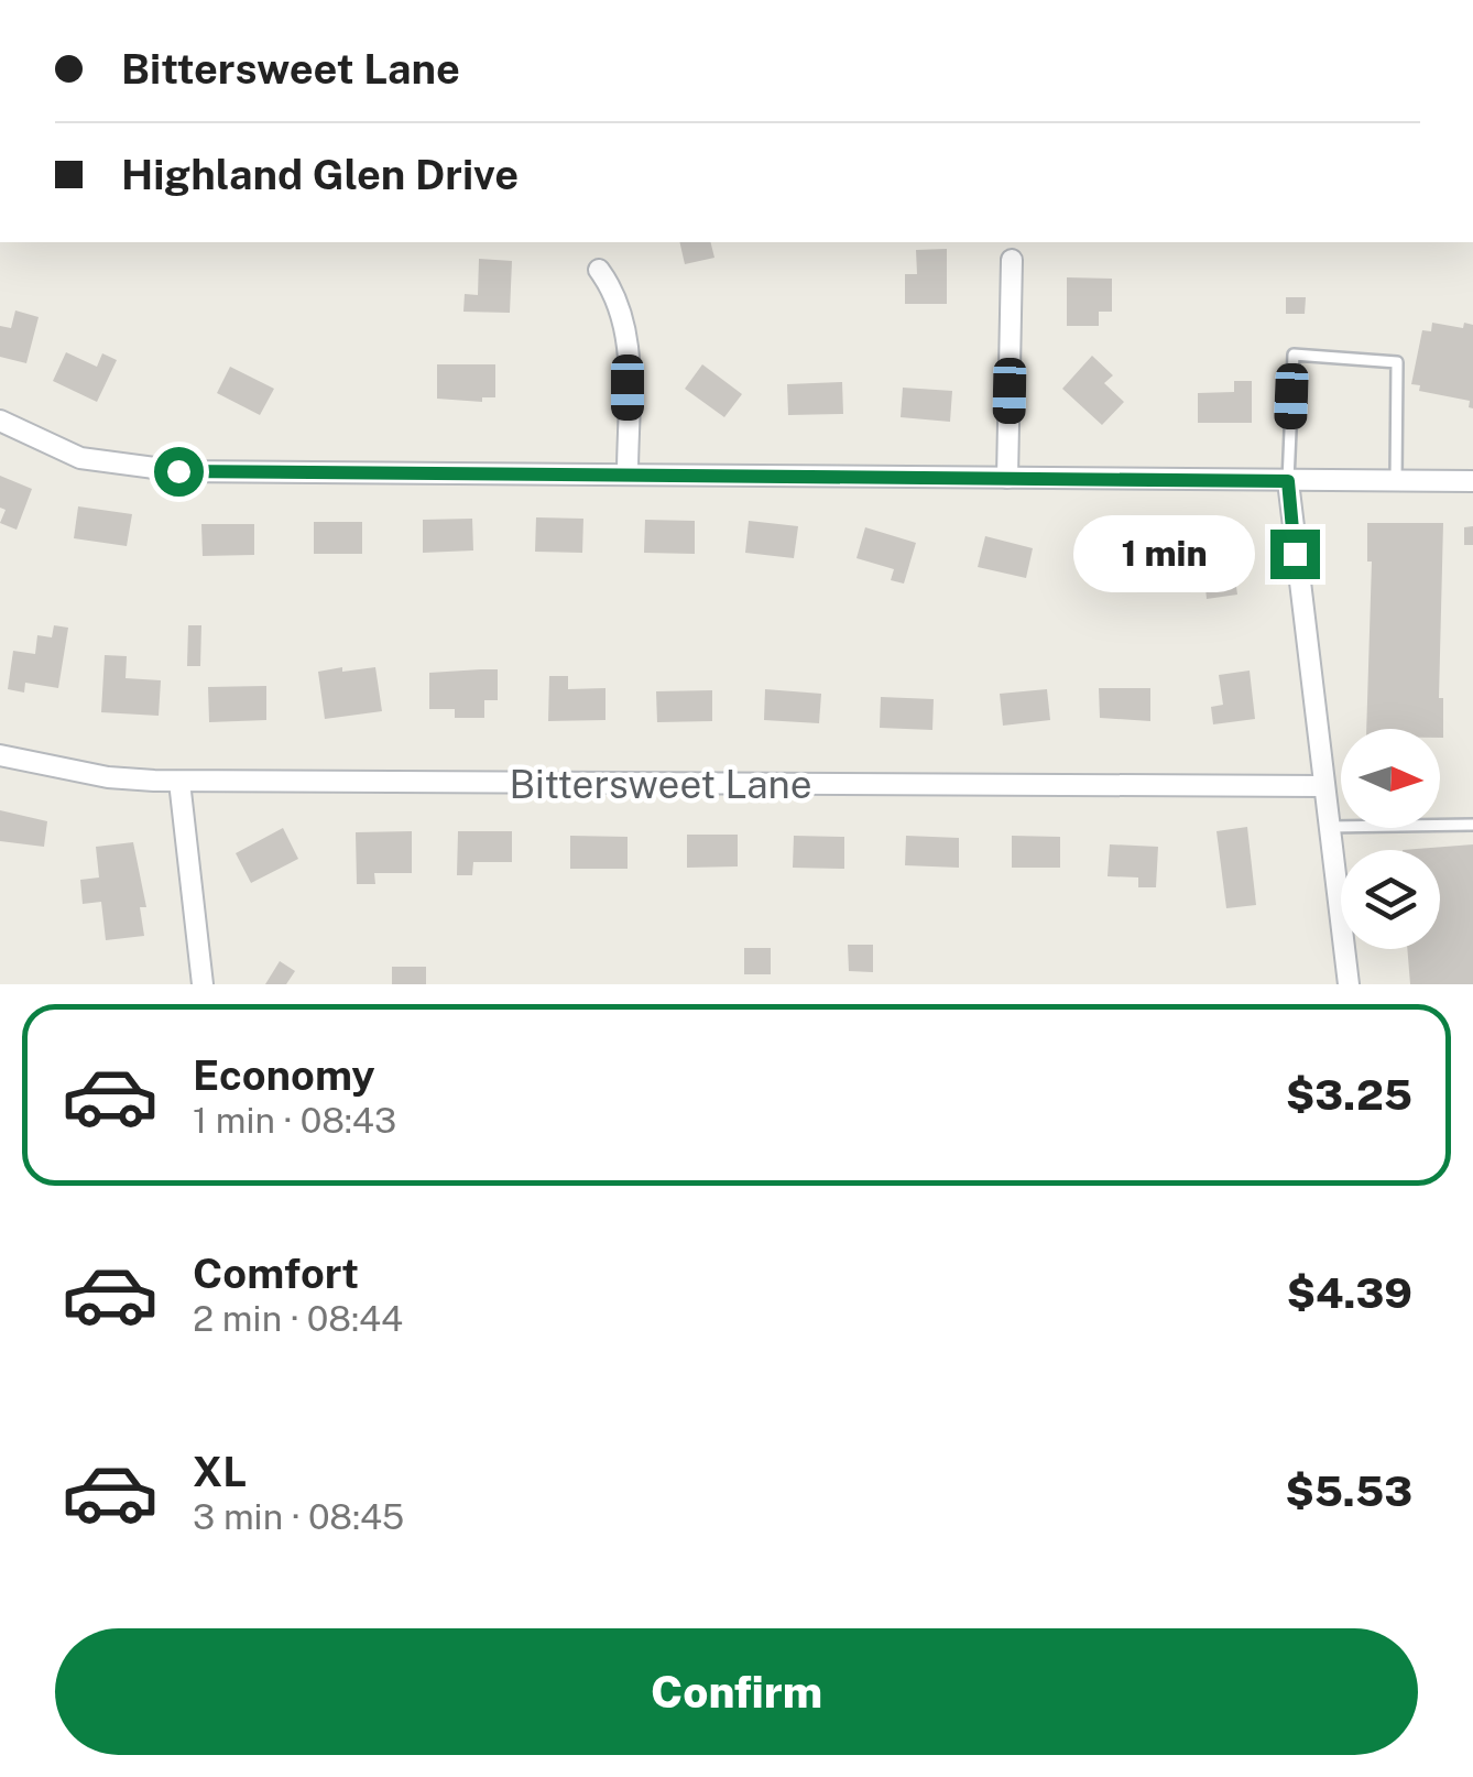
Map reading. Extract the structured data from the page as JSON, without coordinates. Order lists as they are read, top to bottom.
{
  "streets": {
    "street": ["Bittersweet Lane"]
  },
  "north": "right",
  "page": {
    "banner": ["Bittersweet Lane", "Highland Glen Drive"],
    "bubble": "1 min",
    "list": [
      {
        "name": "Economy",
        "note": "1 min · 08:43",
        "value": "$3.25"
      },
      {
        "name": "Comfort",
        "note": "2 min · 08:44",
        "value": "$4.39"
      },
      {
        "name": "XL",
        "note": "3 min · 08:45",
        "value": "$5.53"
      }
    ],
    "buttons": "Confirm"
  }
}
